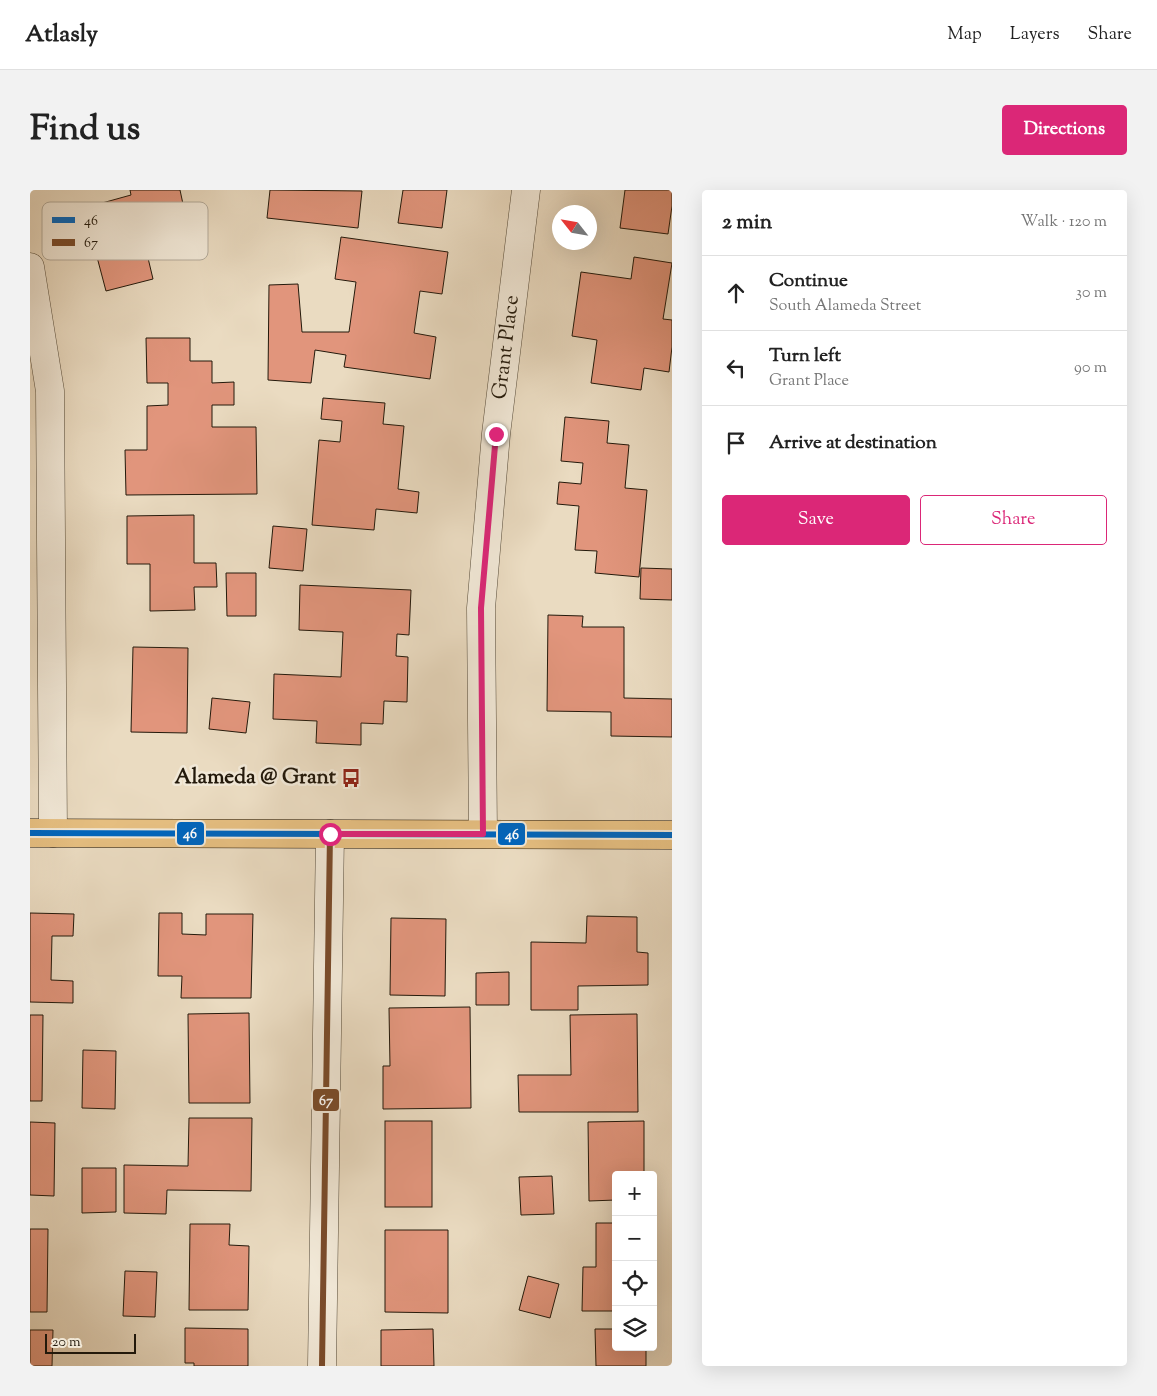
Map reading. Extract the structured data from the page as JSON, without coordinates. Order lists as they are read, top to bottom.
{
  "streets": {
    "street": ["Grant Place"]
  },
  "places": {
    "bus stop": ["Alameda @ Grant"]
  },
  "lines": ["transit line 46", "transit line 67"],
  "legend": ["46", "67"],
  "scale_bar": "20 m",
  "north": "top left",
  "page": {
    "header": "Atlasly",
    "nav": ["Map", "Layers", "Share"],
    "title": "Find us",
    "buttons": [
      "Directions",
      ["Save", "Share"]
    ],
    "heading": ["2 min", "Walk · 120 m"],
    "list": [
      ["Continue", "South Alameda Street", "30 m"],
      ["Turn left", "Grant Place", "90 m"],
      "Arrive at destination"
    ],
    "map_buttons": ["+", "−"],
    "scale": "20 m"
  }
}
